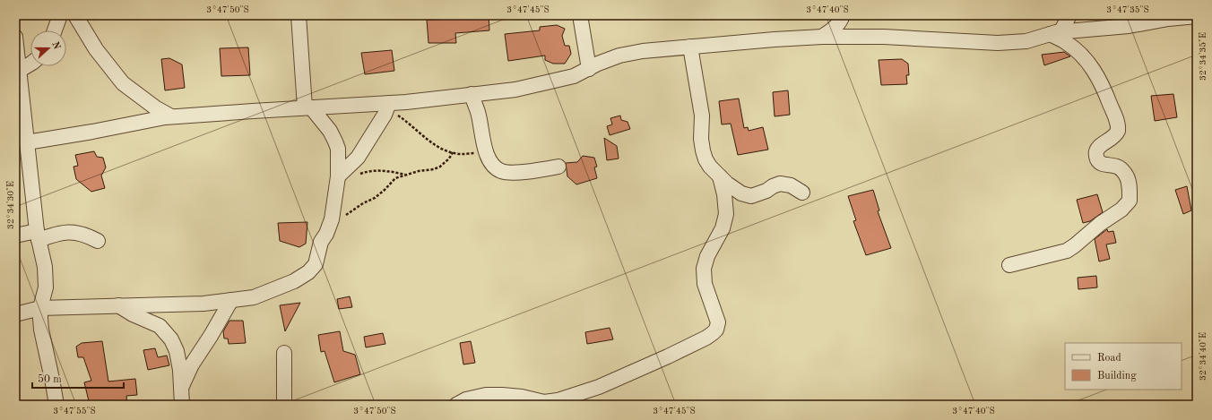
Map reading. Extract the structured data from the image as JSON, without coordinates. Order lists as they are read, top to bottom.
{
  "legend": ["Road", "Building"],
  "scale_bar": "50 m",
  "north": "right",
  "coordinates": [
    "3°47'50\"S",
    "3°47'45\"S",
    "3°47'40\"S",
    "3°47'35\"S",
    "32°34'35\"E",
    "32°34'30\"E",
    "32°34'40\"E",
    "3°47'55\"S"
  ]
}
